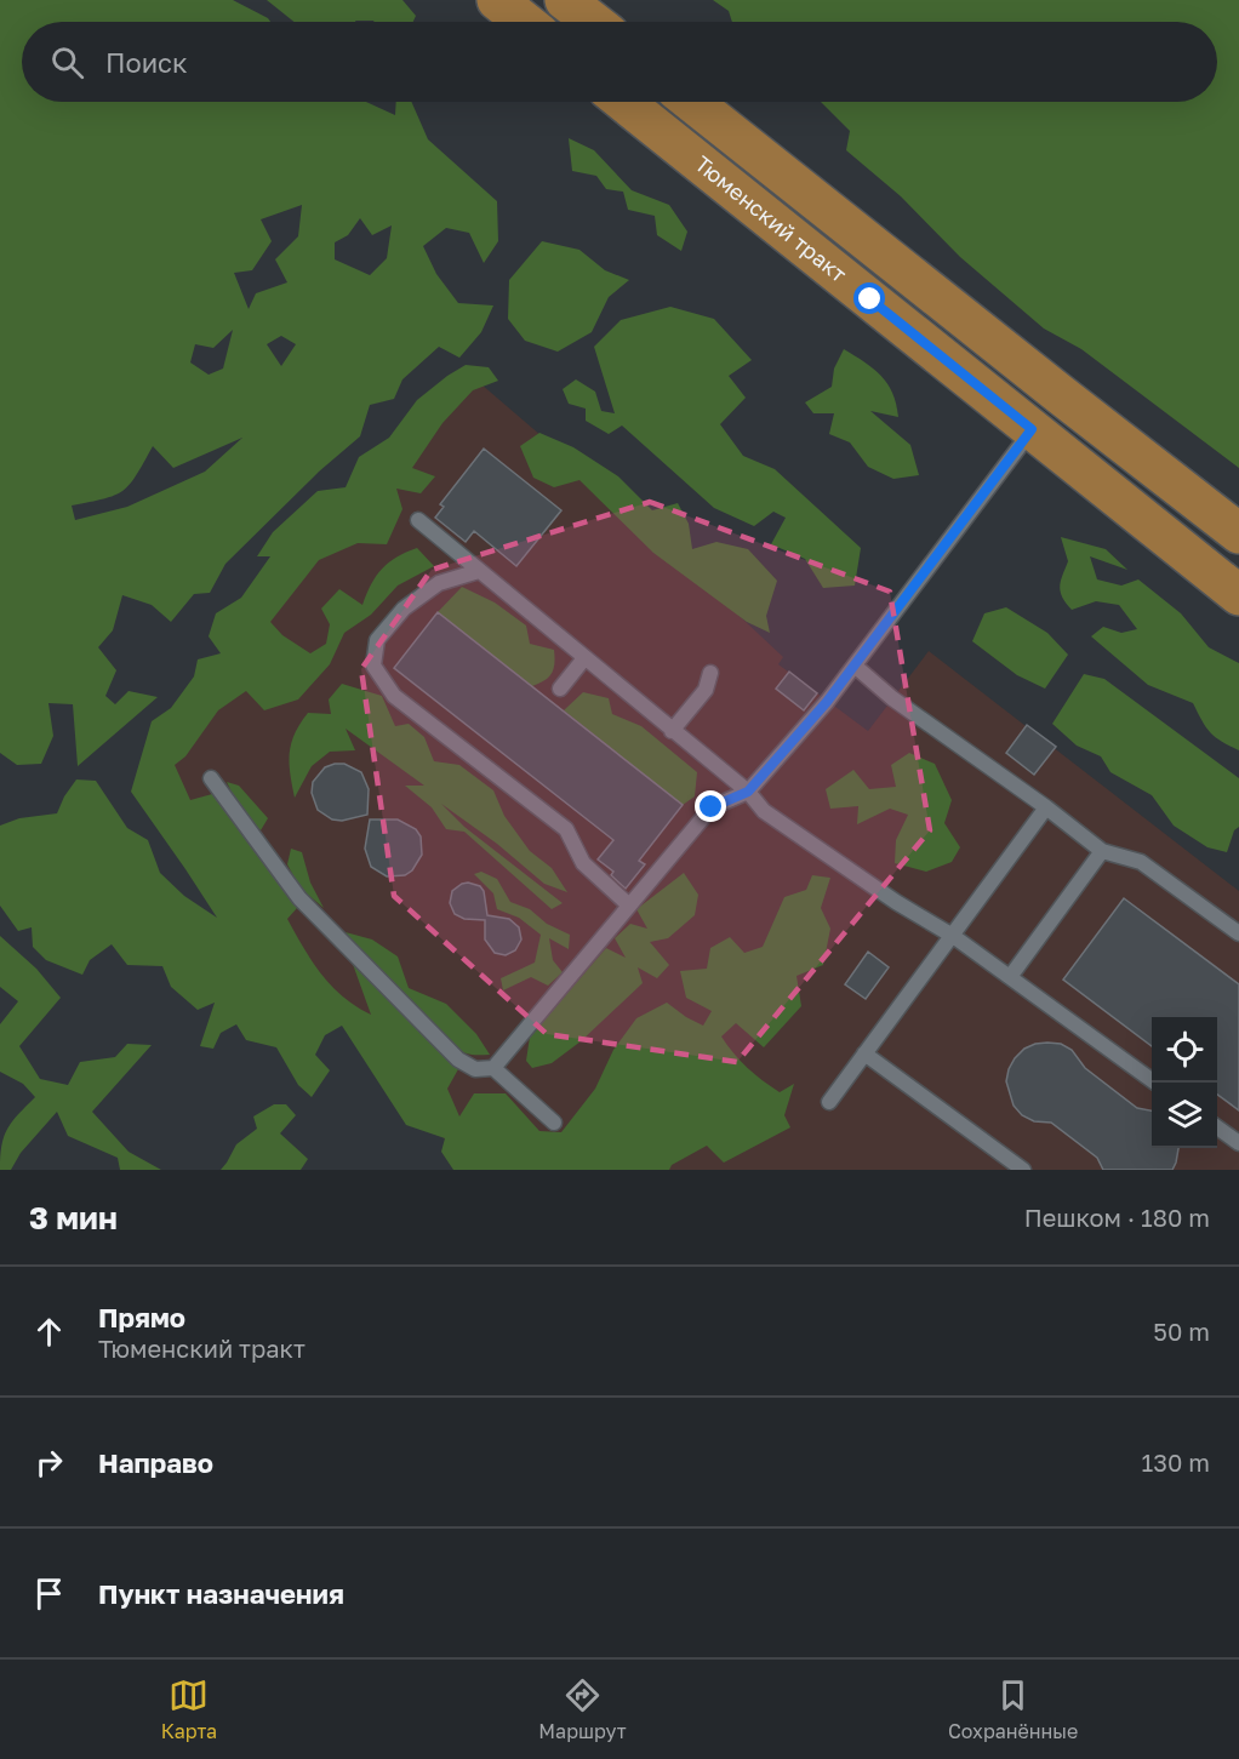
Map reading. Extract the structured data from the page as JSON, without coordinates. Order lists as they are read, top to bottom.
{
  "streets": {
    "main road": ["Тюменский тракт"]
  },
  "page": {
    "search": "Поиск",
    "heading": ["3 мин", "Пешком · 180 m"],
    "list": [
      ["Прямо", "Тюменский тракт", "50 m"],
      ["Направо", "130 m"],
      "Пункт назначения"
    ],
    "nav": ["Карта", "Маршрут", "Сохранённые"]
  }
}
